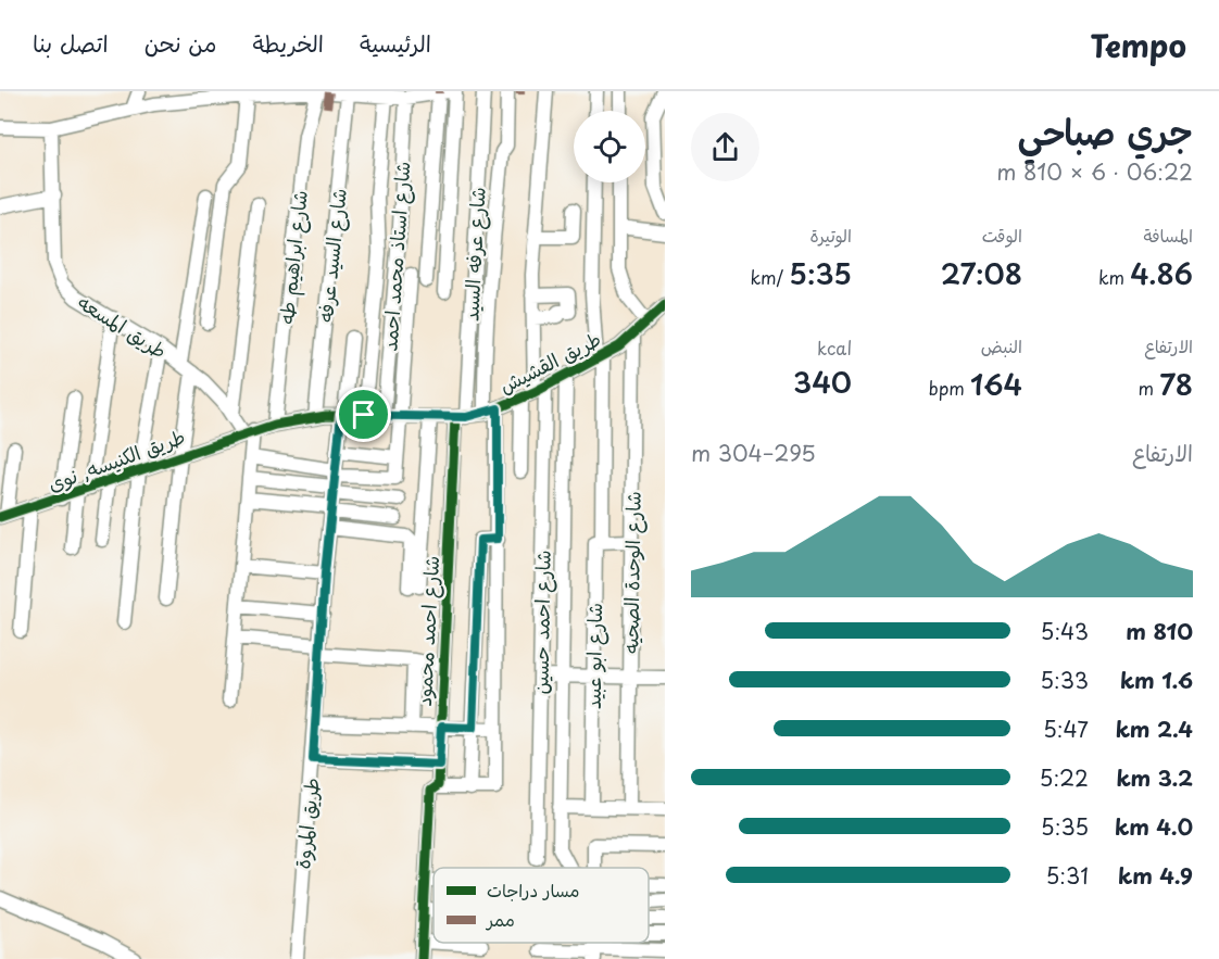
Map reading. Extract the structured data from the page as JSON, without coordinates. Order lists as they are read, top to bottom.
{
  "streets": {
    "street": [
      "شارع عرفه السيد",
      "شارع السيد عرفه",
      "شارع استاذ محمد احمد",
      "شارع ابراهيم طه",
      "طريق المسعه",
      "طريق القشيش",
      "طريق الكنيسه, نوى",
      "شارع الوحدة الصحيه",
      "شارع احمد حسين",
      "شارع احمد محمود",
      "شارع ابو عبيد",
      "طريق المروة"
    ]
  },
  "crossings": [
    ["شارع عرفه السيد", "طريق القشيش"],
    ["شارع عرفه السيد", "شارع احمد محمود"],
    ["شارع السيد عرفه", "طريق القشيش"],
    ["شارع استاذ محمد احمد", "طريق القشيش"],
    ["شارع ابراهيم طه", "طريق القشيش"],
    ["طريق المسعه", "طريق القشيش"],
    ["طريق المسعه", "طريق الكنيسه, نوى"],
    ["طريق القشيش", "طريق الكنيسه, نوى"],
    ["طريق القشيش", "شارع الوحدة الصحيه"],
    ["طريق القشيش", "شارع احمد حسين"],
    ["طريق القشيش", "شارع احمد محمود"],
    ["طريق القشيش", "طريق المروة"]
  ],
  "legend": ["مسار دراجات", "ممر"],
  "page": {
    "header": "Tempo",
    "nav": [
      "الرئيسية",
      "الخريطة",
      "من نحن",
      "اتصل بنا"
    ],
    "heading": ["جري صباحي", "06:22 · 6 × 810 m"],
    "stats": [
      ["المسافة", "4.86 km"],
      ["الوقت", "27:08"],
      ["الوتيرة", "5:35 /km"],
      ["الارتفاع", "78 m"],
      ["النبض", "164 bpm"],
      ["kcal", "340"]
    ],
    "chart": ["الارتفاع", "295–304 m"],
    "list": [
      {
        "name": "810 m",
        "note": "5:43"
      },
      {
        "name": "1.6 km",
        "note": "5:33"
      },
      {
        "name": "2.4 km",
        "note": "5:47"
      },
      {
        "name": "3.2 km",
        "note": "5:22"
      },
      {
        "name": "4.0 km",
        "note": "5:35"
      },
      {
        "name": "4.9 km",
        "note": "5:31"
      }
    ]
  }
}
